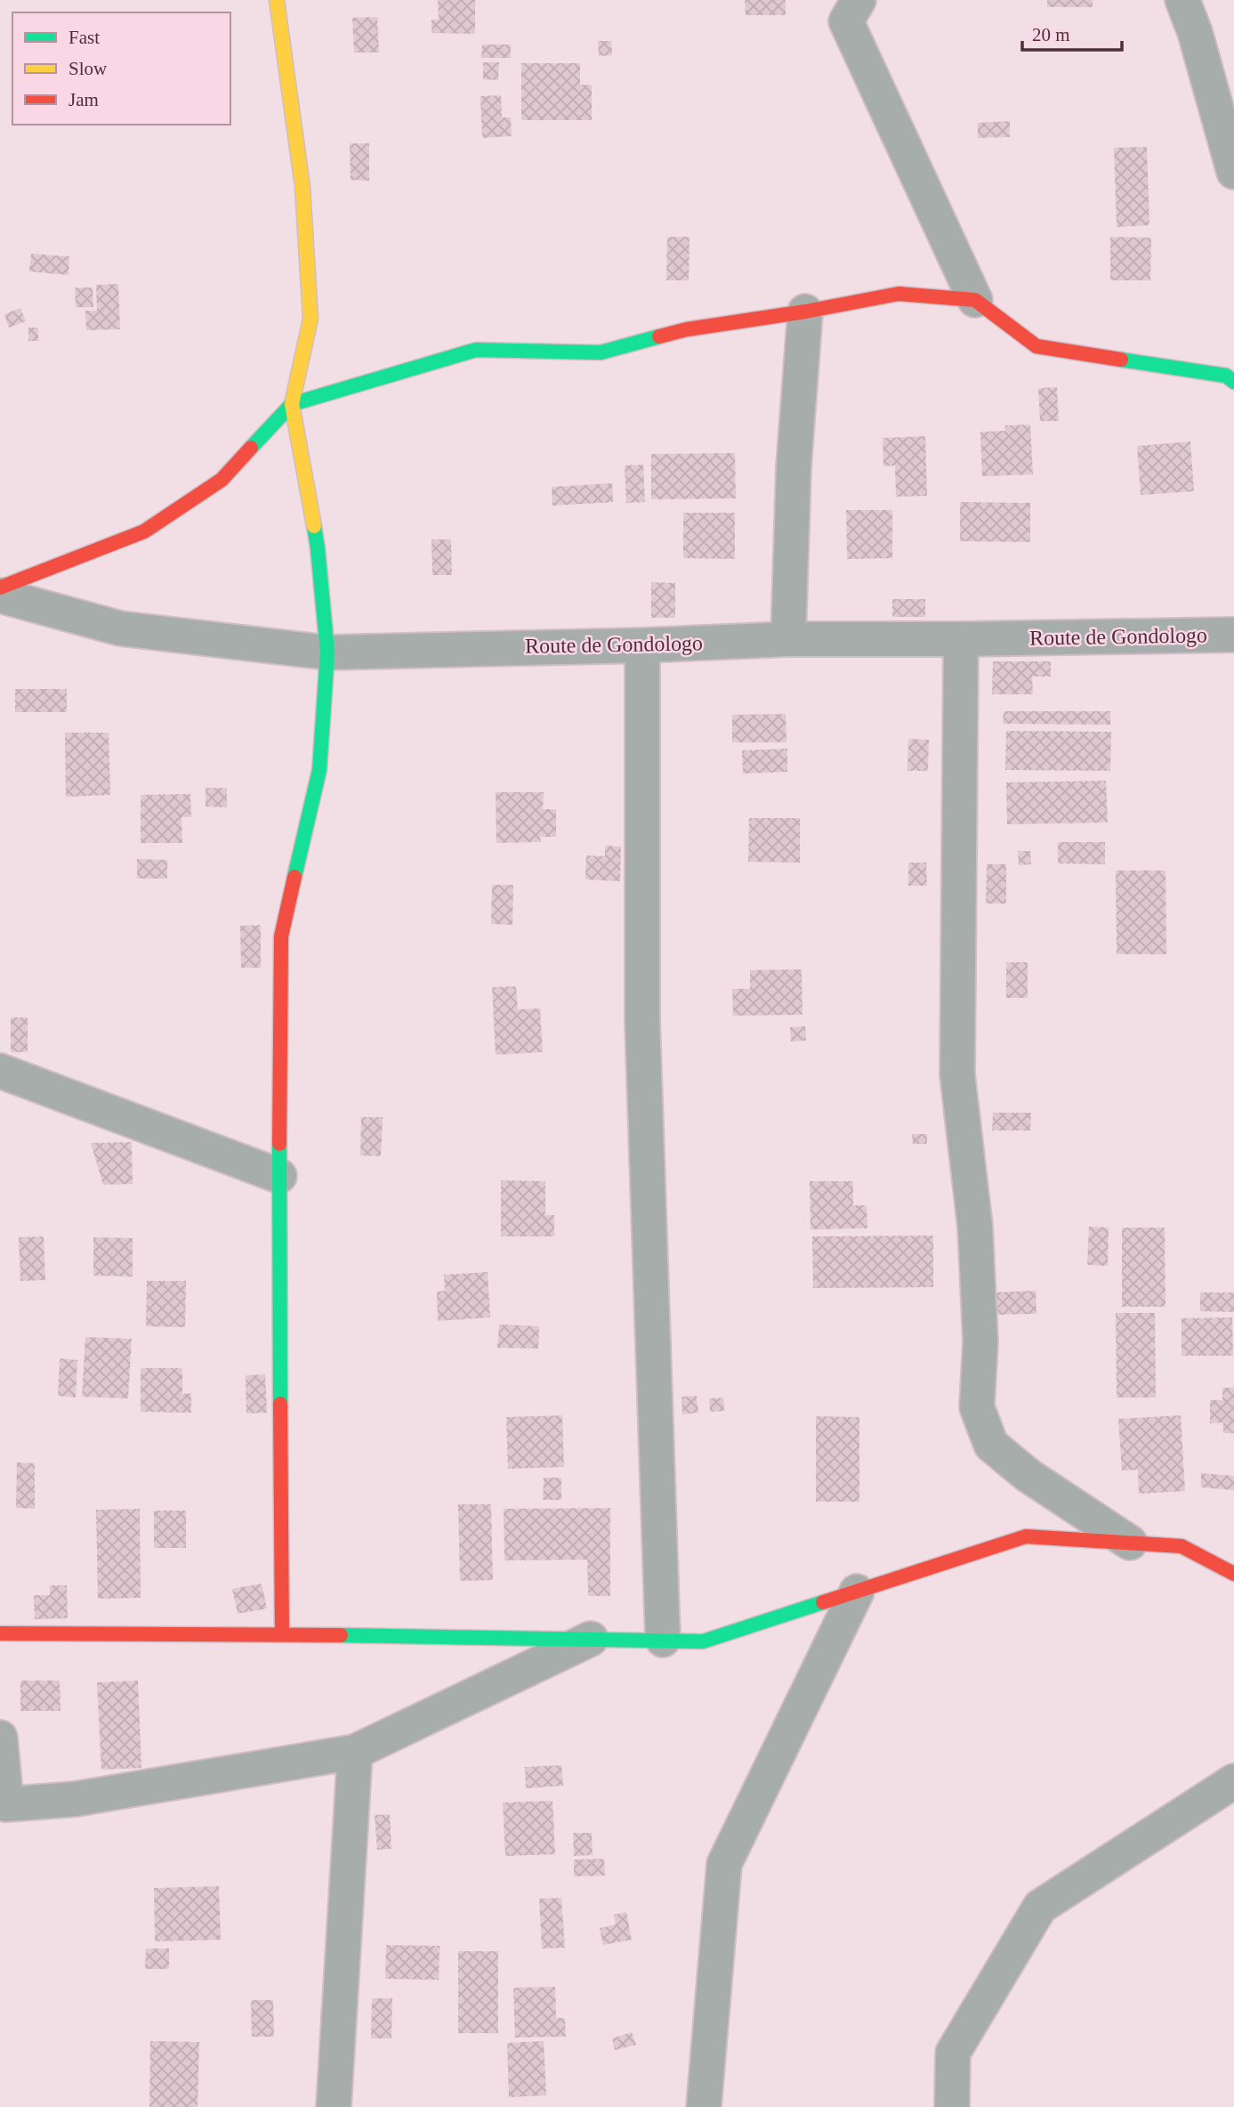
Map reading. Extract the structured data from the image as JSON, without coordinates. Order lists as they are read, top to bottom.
{
  "streets": {
    "street": ["Route de Gondologo"]
  },
  "legend": ["Fast", "Slow", "Jam"],
  "scale_bar": "20 m"
}
